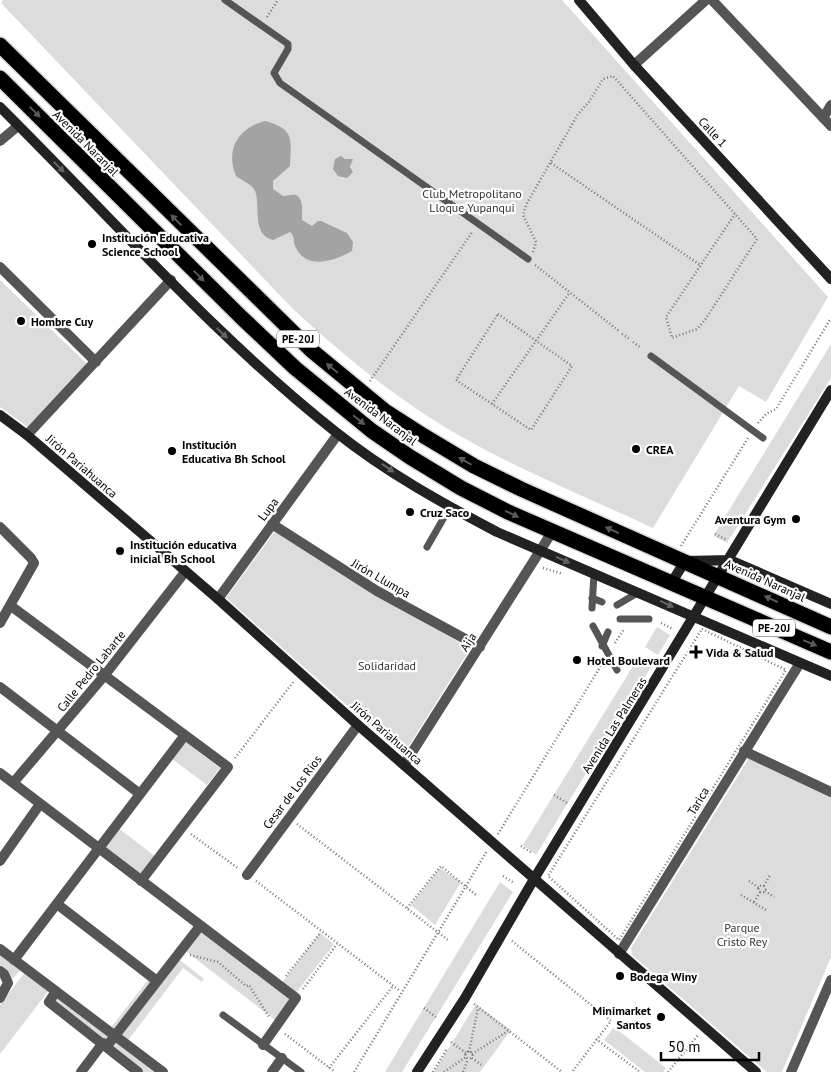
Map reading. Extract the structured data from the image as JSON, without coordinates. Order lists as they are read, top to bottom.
{
  "streets": {
    "highway": ["Avenida Naranjal", "PE-20J"],
    "main road": ["Calle 1", "Jirón Pariahuanca", "Avenida Las Palmeras"],
    "street": [
      "Lupa",
      "Jirón Llumpa",
      "Aija",
      "Calle Pedro Labarte",
      "Cesar de Los Rios",
      "Tarica"
    ]
  },
  "crossings": [
    ["Avenida Naranjal", "Aija"],
    ["Avenida Naranjal", "Avenida Las Palmeras"],
    ["Jirón Pariahuanca", "Lupa"],
    ["Jirón Pariahuanca", "Aija"],
    ["Jirón Pariahuanca", "Calle Pedro Labarte"],
    ["Jirón Pariahuanca", "Avenida Las Palmeras"],
    ["Jirón Pariahuanca", "Cesar de Los Rios"],
    ["Jirón Pariahuanca", "Tarica"],
    ["Lupa", "Jirón Llumpa"],
    ["Jirón Llumpa", "Aija"]
  ],
  "parks": ["Club Metropolitano Lloque Yupanqui", "Solidaridad", "Parque Cristo Rey"],
  "places": {
    "other": [
      "Institución Educativa Science School",
      "Hombre Cuy",
      "CREA",
      "Institución Educativa Bh School",
      "Cruz Saco",
      "Aventura Gym",
      "Institución educativa inicial Bh School",
      "Hotel Boulevard",
      "Bodega Winy",
      "Minimarket Santos"
    ],
    "health": ["Vida & Salud"]
  },
  "scale_bar": "50 m"
}
